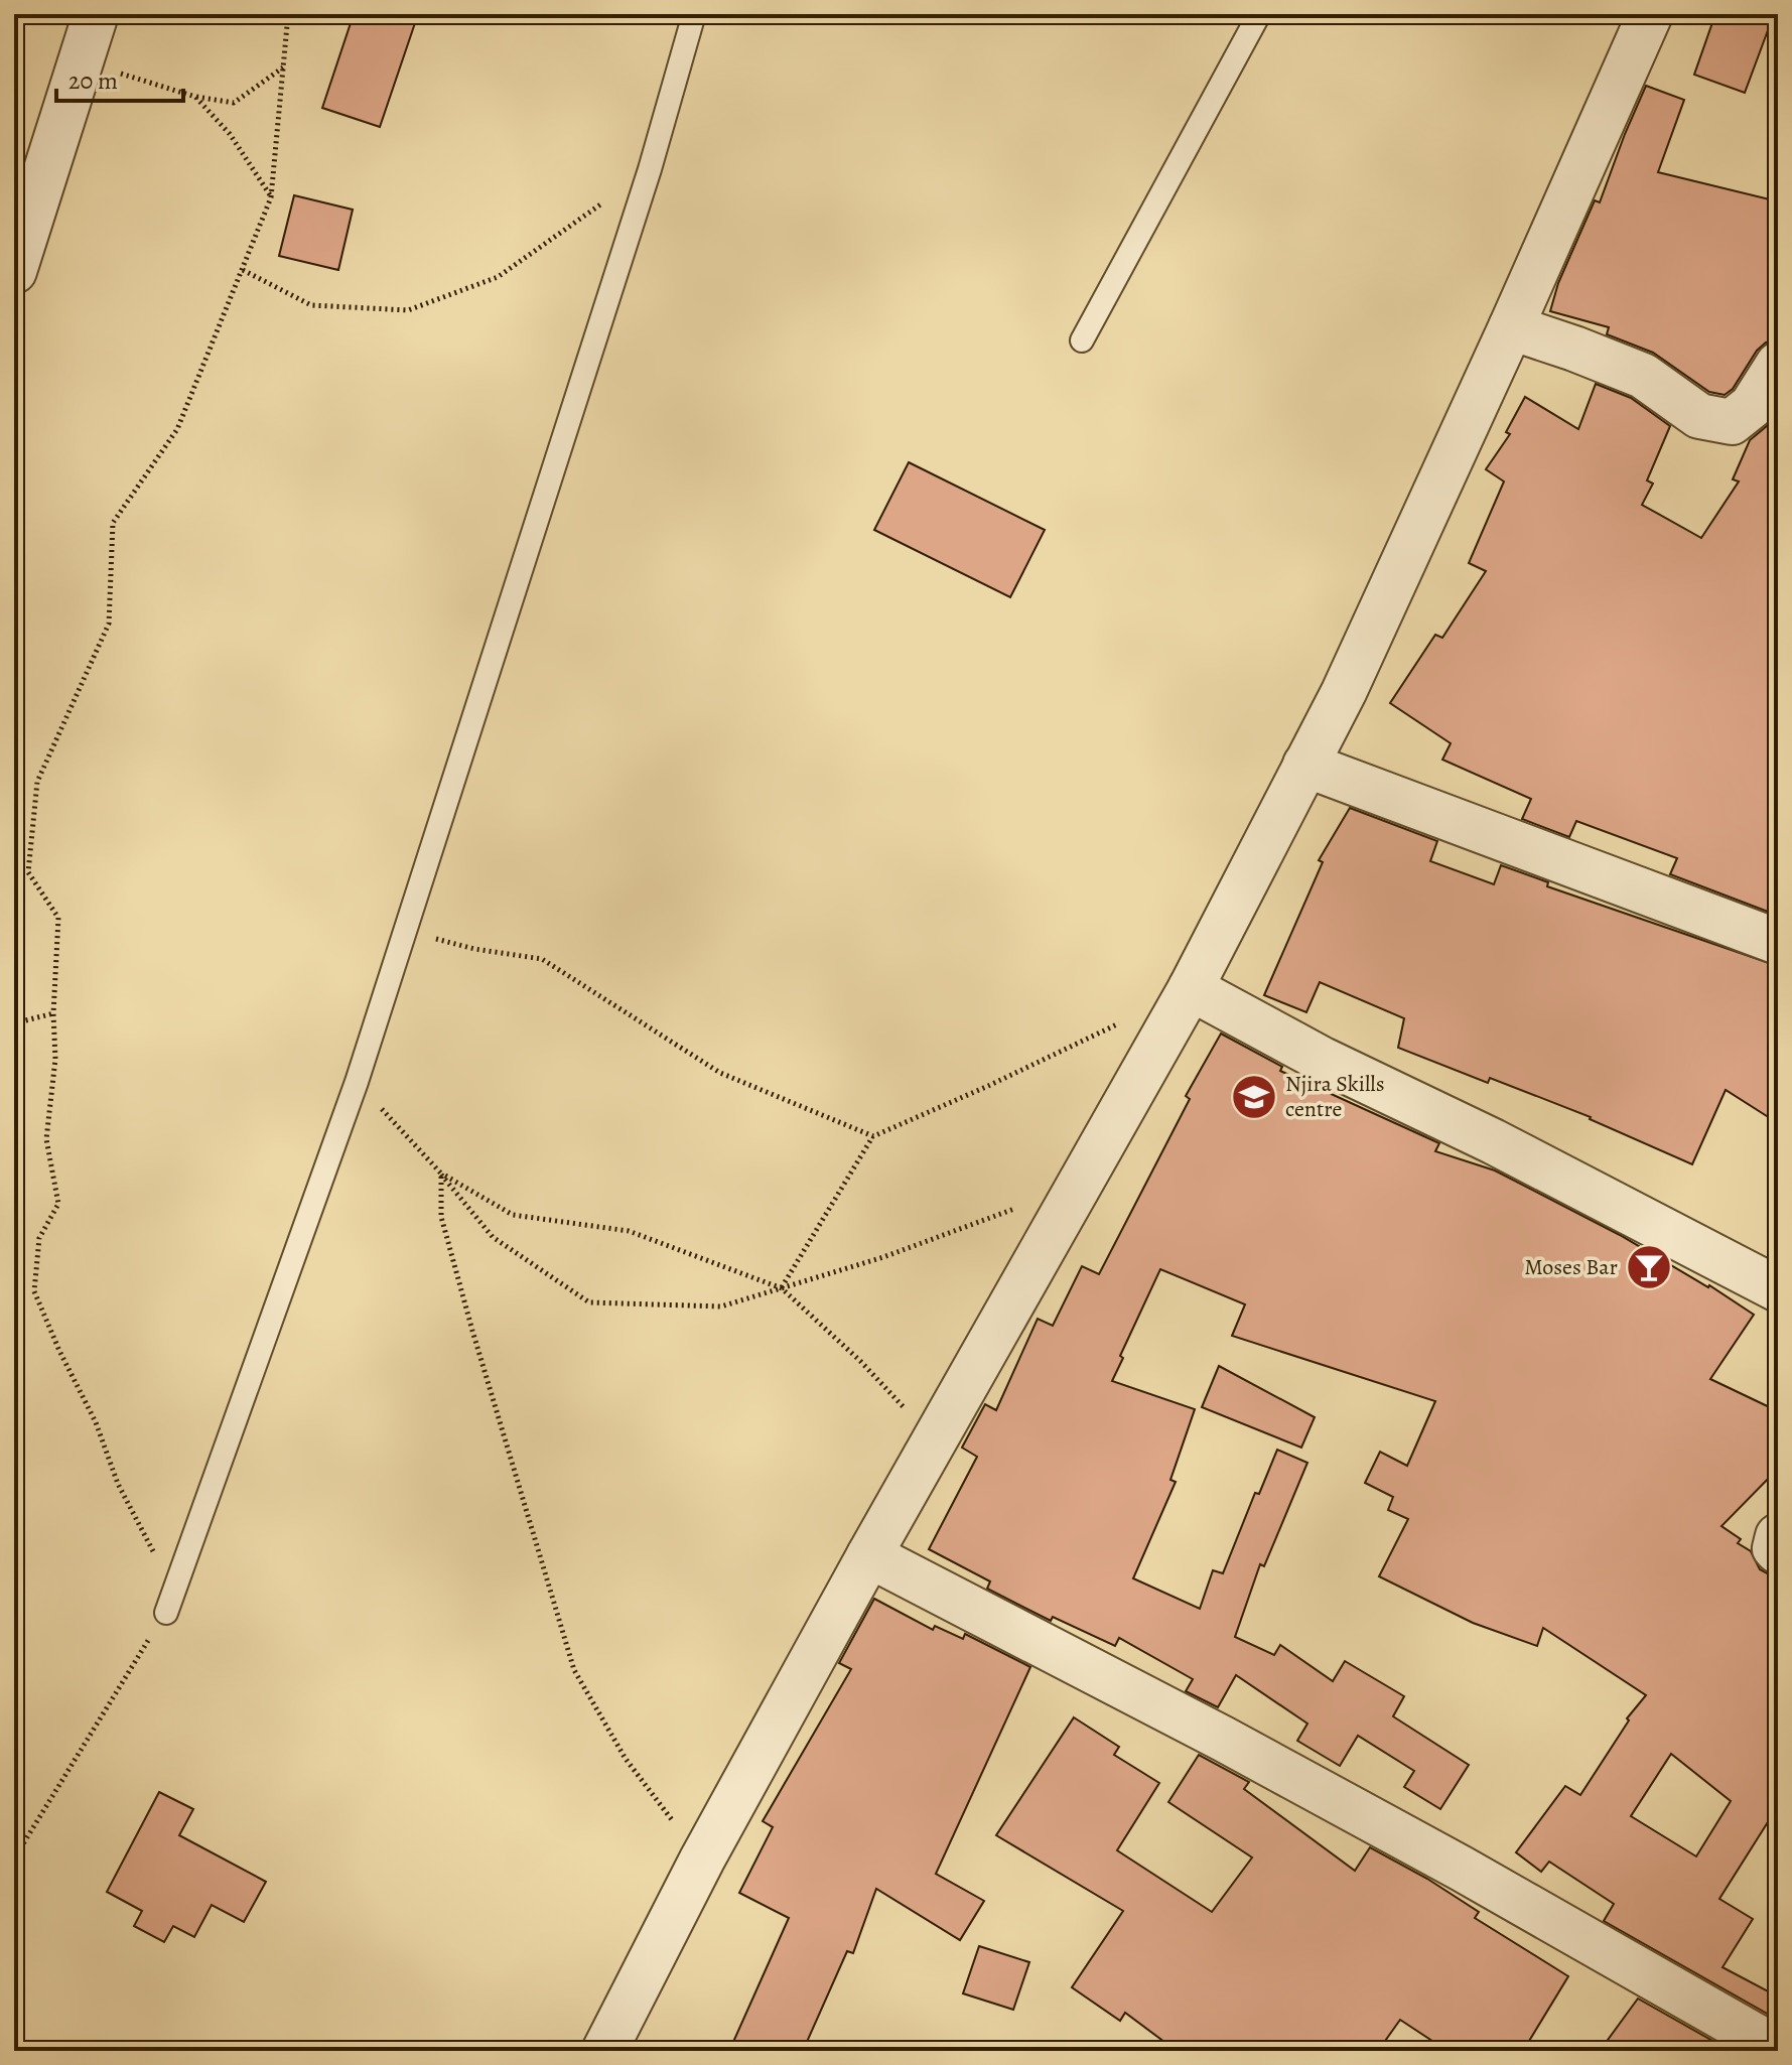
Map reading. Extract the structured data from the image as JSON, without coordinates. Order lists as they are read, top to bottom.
{
  "places": {
    "school or university": ["Njira Skills centre"],
    "bar": ["Moses Bar"]
  },
  "scale_bar": "20 m"
}
